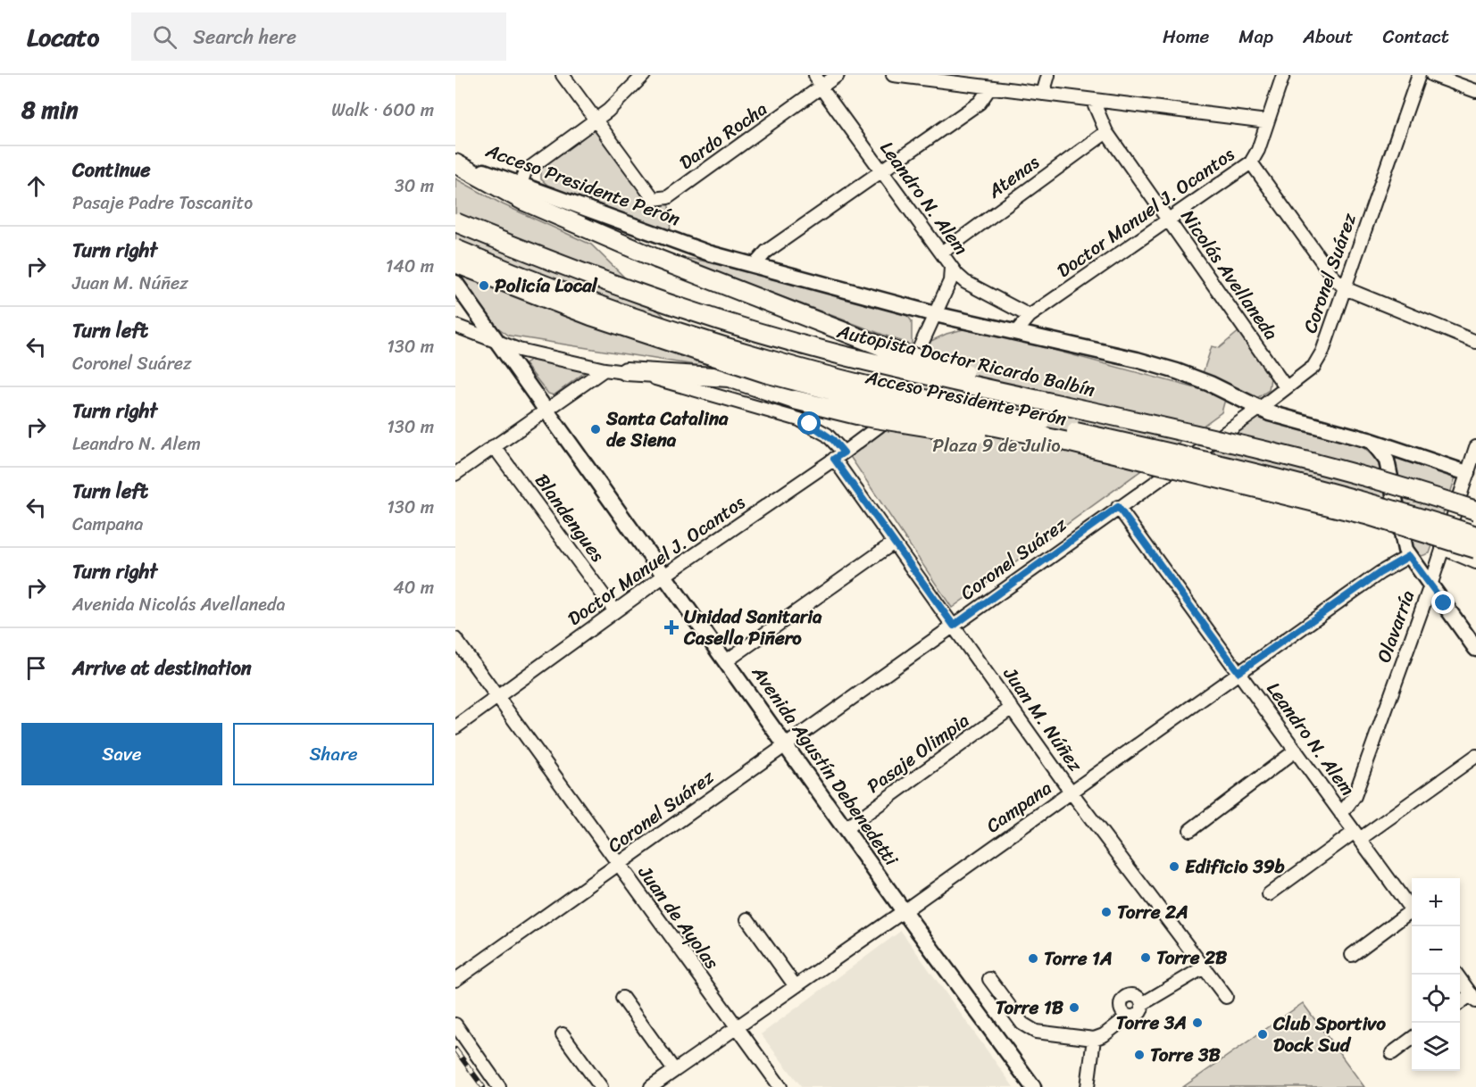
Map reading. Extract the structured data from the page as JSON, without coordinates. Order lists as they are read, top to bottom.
{
  "streets": {
    "highway": ["Acceso Presidente Perón", "Autopista Doctor Ricardo Balbín"],
    "main road": ["Avenida Agustín Debenedetti"],
    "street": [
      "Dardo Rocha",
      "Atenas",
      "Leandro N. Alem",
      "Doctor Manuel J. Ocantos",
      "Coronel Suárez",
      "Nicolás Avellaneda",
      "Blandengues",
      "Olavarría",
      "Juan M. Núñez",
      "Pasaje Olimpia",
      "Campana",
      "Juan de Ayolas"
    ]
  },
  "crossings": [
    ["Dardo Rocha", "Leandro N. Alem"],
    ["Atenas", "Leandro N. Alem"],
    ["Atenas", "Nicolás Avellaneda"],
    ["Acceso Presidente Perón", "Doctor Manuel J. Ocantos"],
    ["Acceso Presidente Perón", "Coronel Suárez"],
    ["Acceso Presidente Perón", "Olavarría"],
    ["Leandro N. Alem", "Doctor Manuel J. Ocantos"],
    ["Leandro N. Alem", "Coronel Suárez"],
    ["Leandro N. Alem", "Olavarría"],
    ["Leandro N. Alem", "Campana"],
    ["Doctor Manuel J. Ocantos", "Nicolás Avellaneda"],
    ["Doctor Manuel J. Ocantos", "Blandengues"],
    ["Doctor Manuel J. Ocantos", "Juan M. Núñez"],
    ["Doctor Manuel J. Ocantos", "Avenida Agustín Debenedetti"],
    ["Doctor Manuel J. Ocantos", "Juan de Ayolas"],
    ["Coronel Suárez", "Nicolás Avellaneda"],
    ["Coronel Suárez", "Juan M. Núñez"],
    ["Coronel Suárez", "Avenida Agustín Debenedetti"],
    ["Coronel Suárez", "Juan de Ayolas"],
    ["Juan M. Núñez", "Pasaje Olimpia"],
    ["Juan M. Núñez", "Avenida Agustín Debenedetti"],
    ["Juan M. Núñez", "Campana"],
    ["Pasaje Olimpia", "Avenida Agustín Debenedetti"],
    ["Avenida Agustín Debenedetti", "Campana"],
    ["Campana", "Juan de Ayolas"]
  ],
  "parks": ["Plaza 9 de Julio"],
  "places": {
    "other": [
      "Policía Local",
      "Santa Catalina de Siena",
      "Edificio 39b",
      "Torre 2A",
      "Torre 2B",
      "Torre 1A",
      "Torre 1B",
      "Torre 3A",
      "Club Sportivo Dock Sud",
      "Torre 3B"
    ],
    "health": ["Unidad Sanitaria Casella Piñero"]
  },
  "page": {
    "header": "Locato",
    "search": "Search here",
    "nav": [
      "Home",
      "Map",
      "About",
      "Contact"
    ],
    "heading": ["8 min", "Walk · 600 m"],
    "list": [
      ["Continue", "Pasaje Padre Toscanito", "30 m"],
      ["Turn right", "Juan M. Núñez", "140 m"],
      ["Turn left", "Coronel Suárez", "130 m"],
      ["Turn right", "Leandro N. Alem", "130 m"],
      ["Turn left", "Campana", "130 m"],
      ["Turn right", "Avenida Nicolás Avellaneda", "40 m"],
      "Arrive at destination"
    ],
    "buttons": ["Save", "Share"],
    "map_buttons": ["+", "−"]
  }
}
